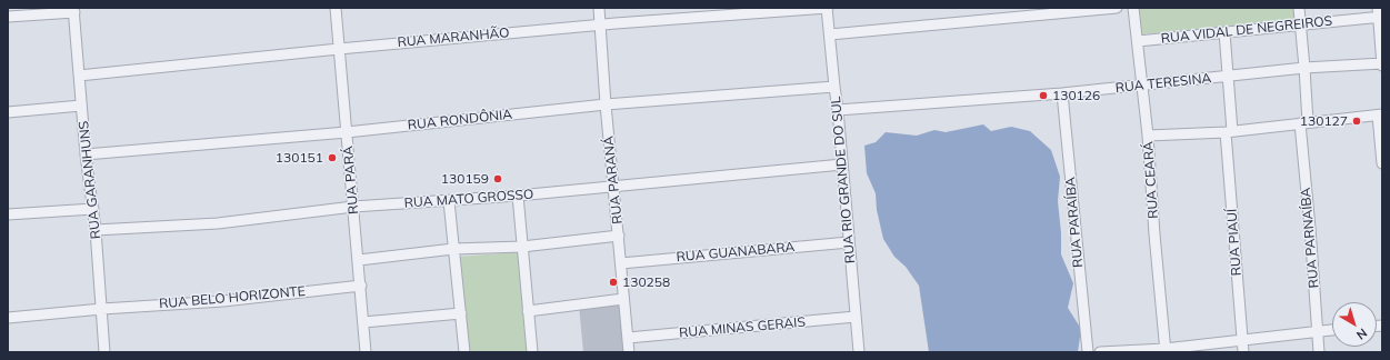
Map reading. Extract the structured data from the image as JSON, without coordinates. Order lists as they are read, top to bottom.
{
  "streets": {
    "street": [
      "RUA VIDAL DE NEGREIROS",
      "RUA MARANHÃO",
      "RUA TERESINA",
      "RUA RONDÔNIA",
      "RUA GARANHUNS",
      "RUA PARÁ",
      "RUA PARANÁ",
      "RUA RIO GRANDE DO SUL",
      "RUA CEARÁ",
      "RUA MATO GROSSO",
      "RUA PARAÍBA",
      "RUA PARNAÍBA",
      "RUA PIAUÍ",
      "RUA GUANABARA",
      "RUA BELO HORIZONTE",
      "RUA MINAS GERAIS"
    ]
  },
  "crossings": [
    ["RUA VIDAL DE NEGREIROS", "RUA CEARÁ"],
    ["RUA VIDAL DE NEGREIROS", "RUA PARNAÍBA"],
    ["RUA VIDAL DE NEGREIROS", "RUA PIAUÍ"],
    ["RUA MARANHÃO", "RUA GARANHUNS"],
    ["RUA MARANHÃO", "RUA PARÁ"],
    ["RUA MARANHÃO", "RUA PARANÁ"],
    ["RUA MARANHÃO", "RUA RIO GRANDE DO SUL"],
    ["RUA TERESINA", "RUA RIO GRANDE DO SUL"],
    ["RUA TERESINA", "RUA CEARÁ"],
    ["RUA TERESINA", "RUA PARAÍBA"],
    ["RUA TERESINA", "RUA PARNAÍBA"],
    ["RUA TERESINA", "RUA PIAUÍ"],
    ["RUA RONDÔNIA", "RUA GARANHUNS"],
    ["RUA RONDÔNIA", "RUA PARÁ"],
    ["RUA RONDÔNIA", "RUA PARANÁ"],
    ["RUA RONDÔNIA", "RUA RIO GRANDE DO SUL"],
    ["RUA GARANHUNS", "RUA MATO GROSSO"],
    ["RUA GARANHUNS", "RUA BELO HORIZONTE"],
    ["RUA PARÁ", "RUA MATO GROSSO"],
    ["RUA PARÁ", "RUA BELO HORIZONTE"],
    ["RUA PARANÁ", "RUA MATO GROSSO"],
    ["RUA PARANÁ", "RUA GUANABARA"],
    ["RUA PARANÁ", "RUA MINAS GERAIS"],
    ["RUA RIO GRANDE DO SUL", "RUA MATO GROSSO"],
    ["RUA RIO GRANDE DO SUL", "RUA GUANABARA"],
    ["RUA RIO GRANDE DO SUL", "RUA MINAS GERAIS"]
  ],
  "places": [
    "130126",
    "130127",
    "130151",
    "130159",
    "130258"
  ],
  "north": "bottom right"
}
